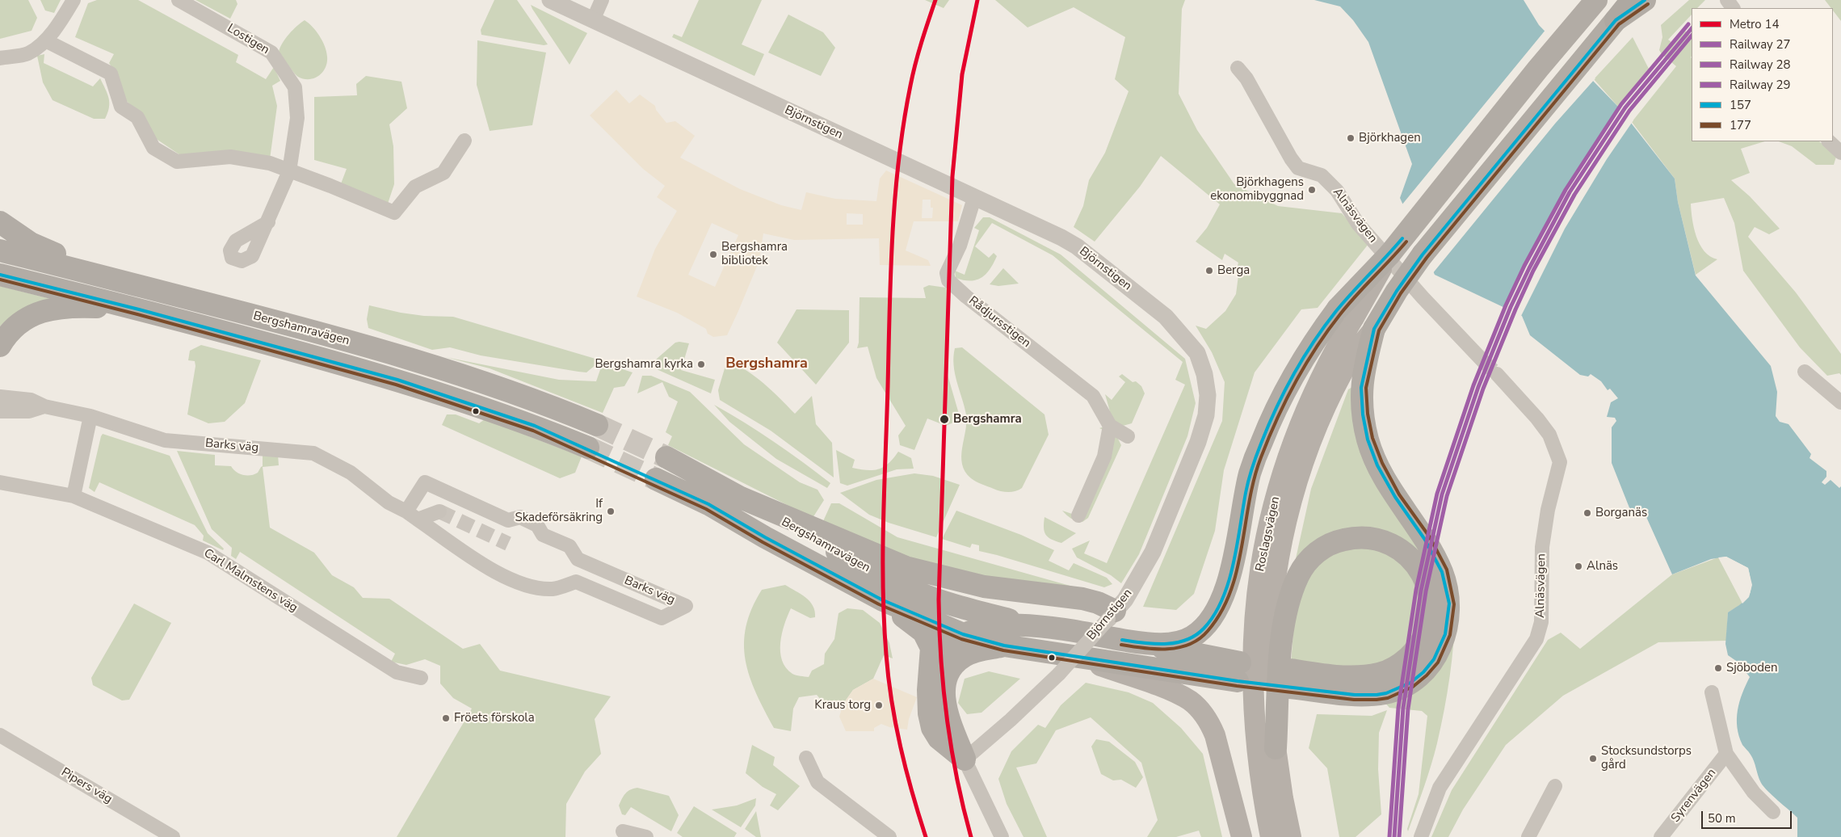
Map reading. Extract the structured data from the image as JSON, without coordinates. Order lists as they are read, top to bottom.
{
  "streets": {
    "highway": ["Bergshamravägen"],
    "main road": ["Roslagsvägen"],
    "street": [
      "Lostigen",
      "Björnstigen",
      "Alnäsvägen",
      "Rådjursstigen",
      "Barks väg",
      "Carl Malmstens väg",
      "Pipers väg",
      "Syrenvägen"
    ]
  },
  "crossings": [
    ["Björnstigen", "Rådjursstigen"]
  ],
  "districts": ["Bergshamra"],
  "places": [
    "Björkhagen",
    "Björkhagens ekonomibyggnad",
    "Bergshamra bibliotek",
    "Berga",
    "Bergshamra kyrka",
    "Bergshamra",
    "If Skadeförsäkring",
    "Borganäs",
    "Alnäs",
    "Sjöboden",
    "Kraus torg",
    "Fröets förskola",
    "Stocksundstorps gård"
  ],
  "lines": [
    "metro line 14",
    "transit line 157",
    "transit line 177",
    "rail line 29",
    "rail line 27",
    "rail line 28"
  ],
  "legend": [
    "Metro 14",
    "Railway 27",
    "Railway 28",
    "Railway 29",
    "157",
    "177"
  ],
  "scale_bar": "50 m"
}
